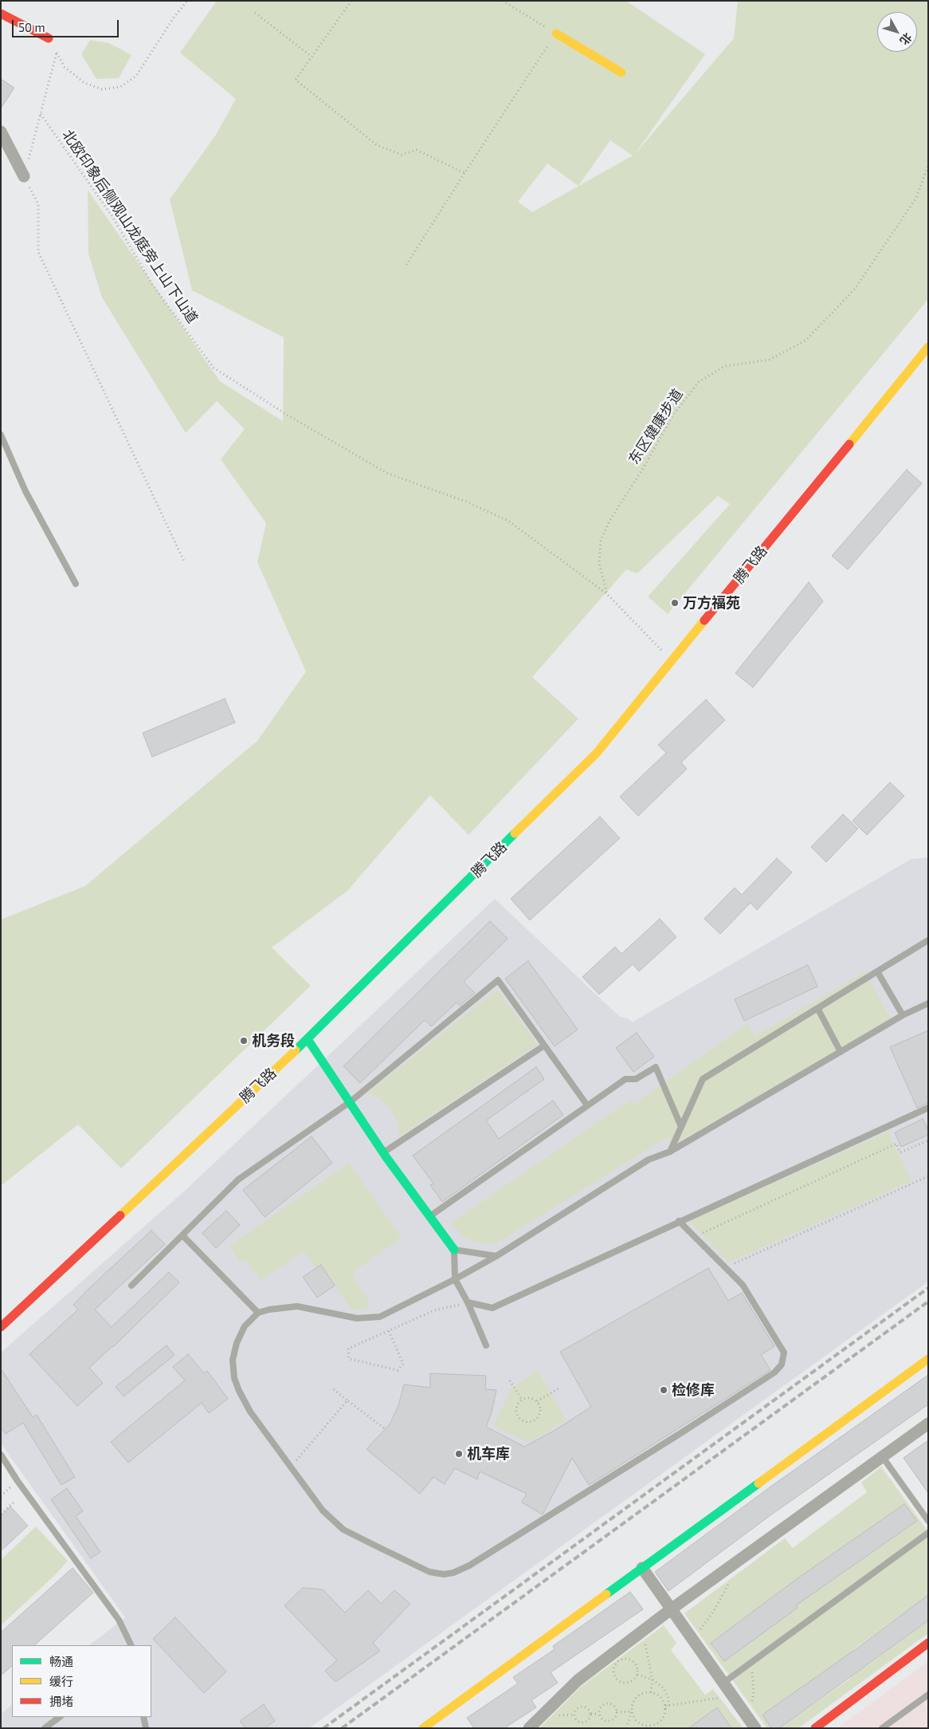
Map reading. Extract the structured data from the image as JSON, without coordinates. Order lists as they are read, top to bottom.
{
  "streets": {
    "street": ["腾飞路"],
    "path": ["北欧印象后侧观山龙庭旁上山下山道", "东区健康步道"]
  },
  "crossings": [
    ["北欧印象后侧观山龙庭旁上山下山道", "东区健康步道"],
    ["东区健康步道", "腾飞路"]
  ],
  "places": [
    "万方福苑",
    "机务段",
    "检修库",
    "机车库"
  ],
  "legend": ["畅通", "缓行", "拥堵"],
  "scale_bar": "50 m",
  "north": "bottom right"
}
